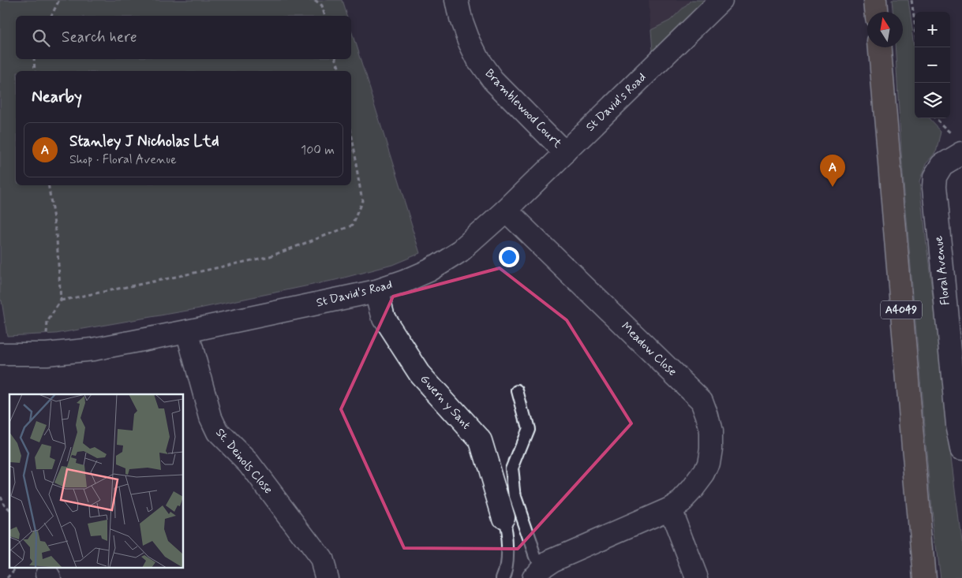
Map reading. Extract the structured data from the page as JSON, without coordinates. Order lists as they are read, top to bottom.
{
  "streets": {
    "main road": ["A4049"],
    "street": [
      "St David's Road",
      "Bramblewood Court",
      "Floral Avenue",
      "Meadow Close",
      "Gwern y Sant",
      "St. Deinols Close"
    ]
  },
  "crossings": [
    ["St David's Road", "Bramblewood Court"],
    ["St David's Road", "Meadow Close"],
    ["St David's Road", "Gwern y Sant"],
    ["St David's Road", "St. Deinols Close"]
  ],
  "north": "top",
  "page": {
    "map_buttons": ["+", "−"],
    "search": "Search here",
    "heading": "Nearby",
    "list": [
      {
        "mark": "A",
        "name": "Stanley J Nicholas Ltd",
        "note": "Shop · Floral Avenue",
        "value": "100 m"
      }
    ],
    "pins": "A"
  }
}
